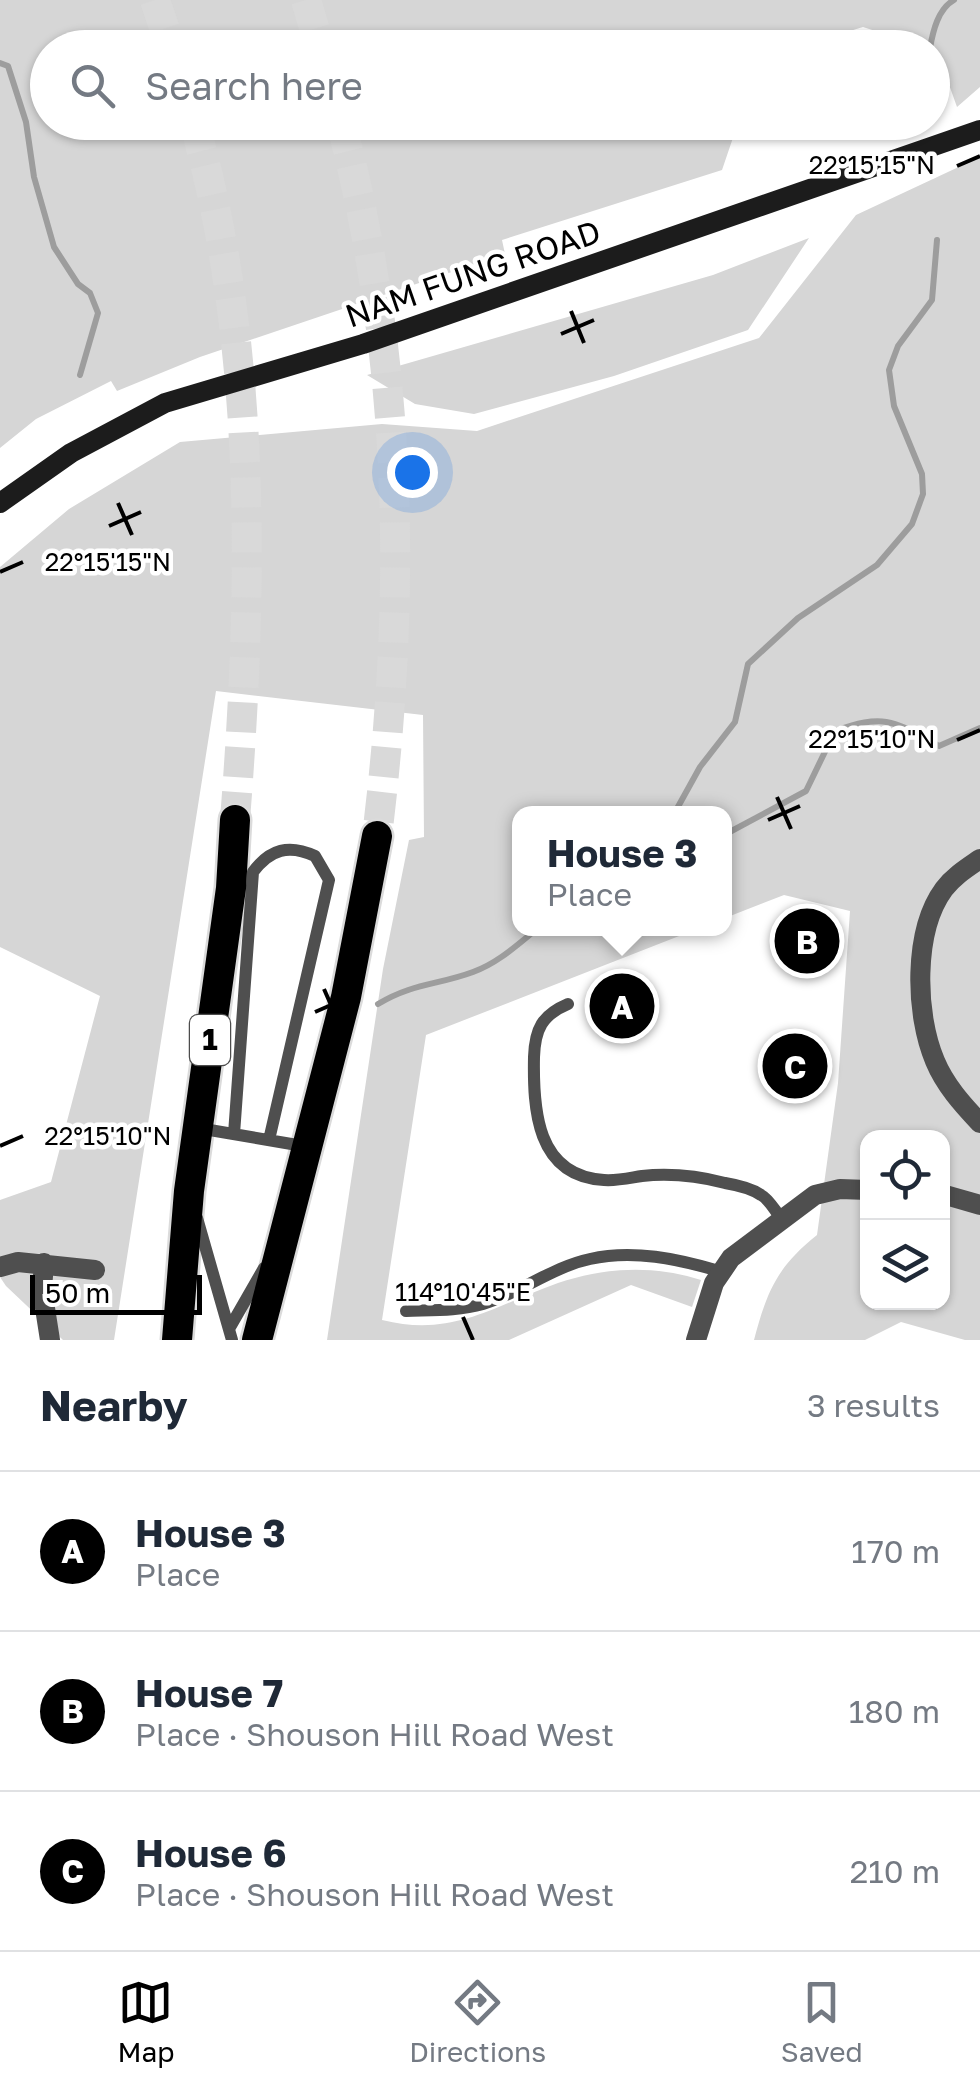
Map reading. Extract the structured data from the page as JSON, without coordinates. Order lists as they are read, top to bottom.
{
  "streets": {
    "highway": ["1"],
    "main road": ["NAM FUNG ROAD"]
  },
  "scale_bar": "50 m",
  "page": {
    "search": "Search here",
    "popup": ["House 3", "Place"],
    "pins": ["B", "A", "C"],
    "scale": "50 m",
    "heading": ["Nearby", "3 results"],
    "list": [
      {
        "mark": "A",
        "name": "House 3",
        "note": "Place",
        "value": "170 m"
      },
      {
        "mark": "B",
        "name": "House 7",
        "note": "Place · Shouson Hill Road West",
        "value": "180 m"
      },
      {
        "mark": "C",
        "name": "House 6",
        "note": "Place · Shouson Hill Road West",
        "value": "210 m"
      }
    ],
    "nav": ["Map", "Directions", "Saved"]
  },
  "coordinates": ["22°15'15\"N", "22°15'10\"N", "114°10'45\"E"]
}
